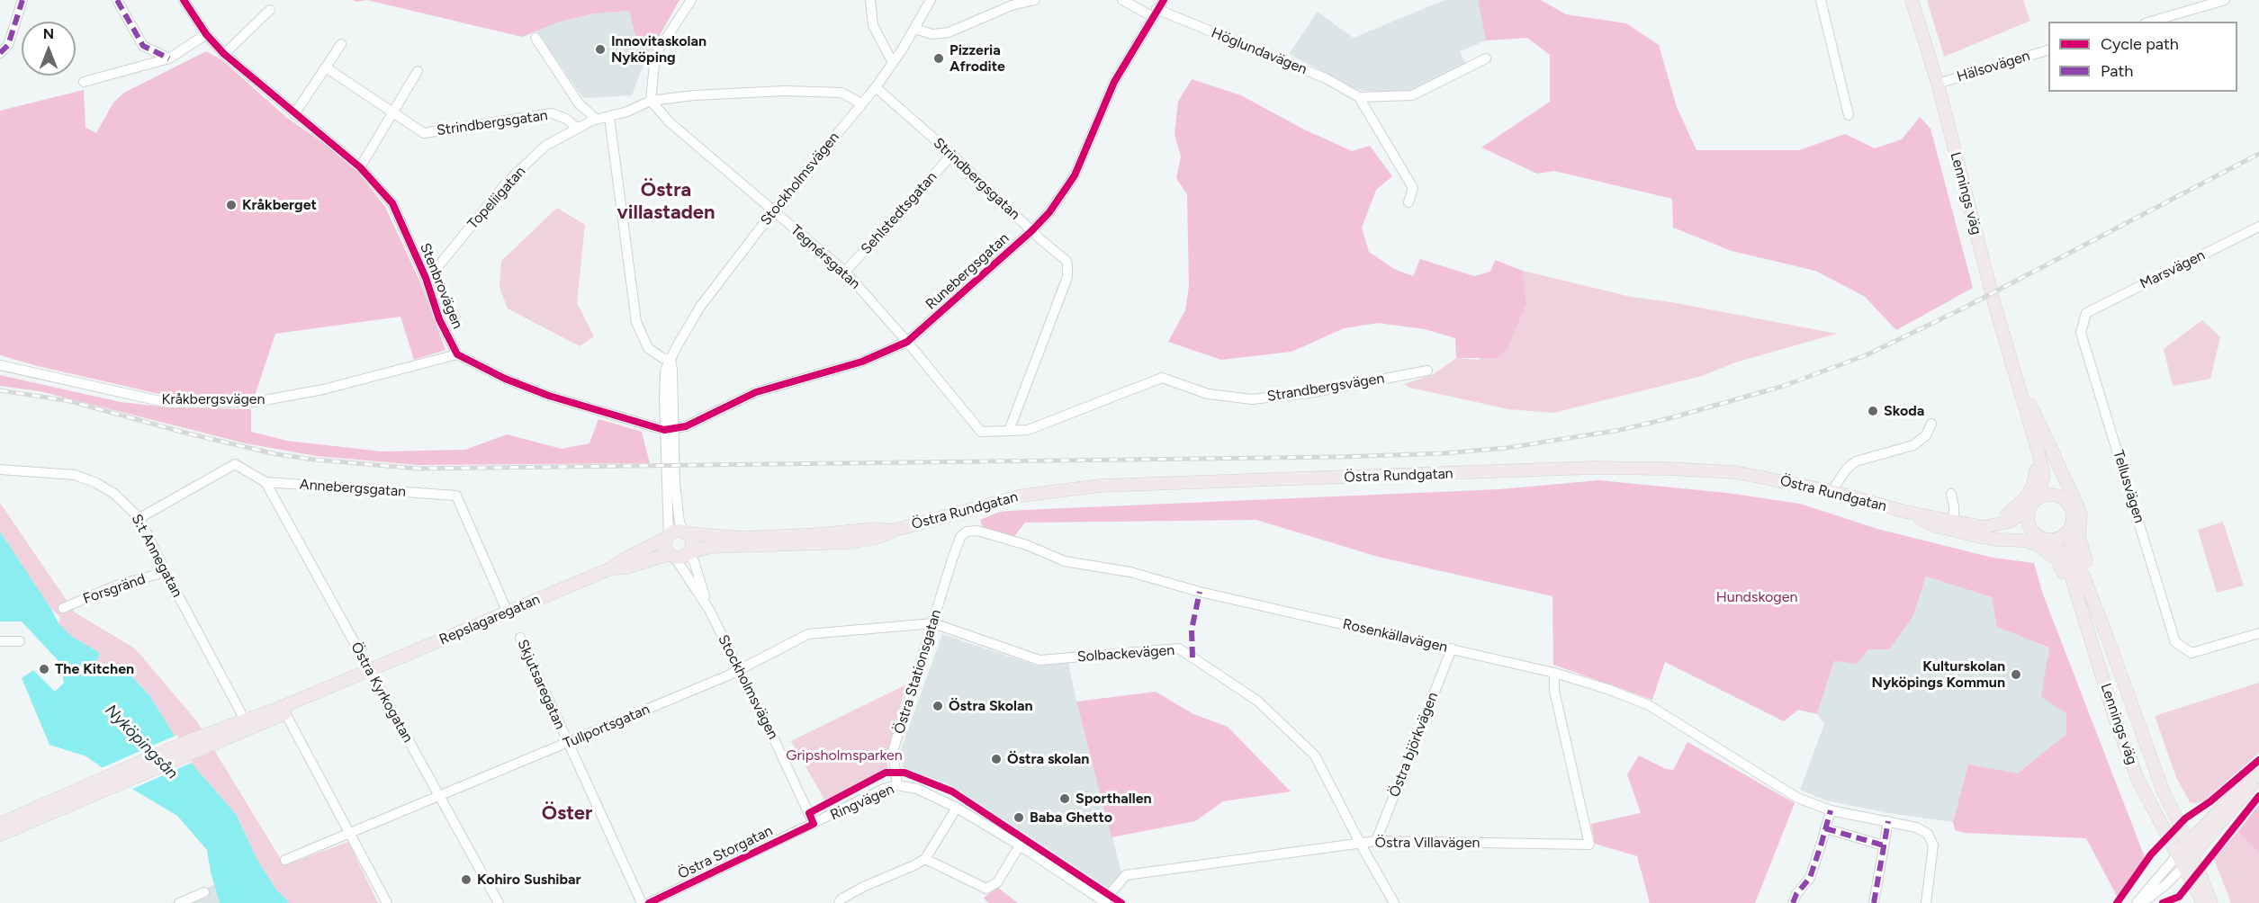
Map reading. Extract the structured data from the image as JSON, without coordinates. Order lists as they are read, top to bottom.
{
  "streets": {
    "main road": ["Lennings väg", "Östra Rundgatan", "Repslagaregatan"],
    "street": [
      "Höglundavägen",
      "Hälsovägen",
      "Strindbergsgatan",
      "Stockholmsvägen",
      "Topeliigatan",
      "Sehlstedtsgatan",
      "Tegnérsgatan",
      "Marsvägen",
      "Runebergsgatan",
      "Stenbrovägen",
      "Strandbergsvägen",
      "Kråkbergsvägen",
      "Tellusvägen",
      "Annebergsgatan",
      "S:t Annegatan",
      "Forsgränd",
      "Rosenkällavägen",
      "Solbackevägen",
      "Östra Stationsgatan",
      "Skjutsaregatan",
      "Östra Kyrkogatan",
      "Tullportsgatan",
      "Östra björkvägen",
      "Ringvägen",
      "Östra Villavägen",
      "Östra Storgatan"
    ]
  },
  "crossings": [
    ["Höglundavägen", "Runebergsgatan"],
    ["Hälsovägen", "Lennings väg"],
    ["Strindbergsgatan", "Stockholmsvägen"],
    ["Strindbergsgatan", "Topeliigatan"],
    ["Strindbergsgatan", "Sehlstedtsgatan"],
    ["Strindbergsgatan", "Tegnérsgatan"],
    ["Strindbergsgatan", "Runebergsgatan"],
    ["Strindbergsgatan", "Strandbergsvägen"],
    ["Stockholmsvägen", "Tegnérsgatan"],
    ["Stockholmsvägen", "Östra Rundgatan"],
    ["Stockholmsvägen", "Repslagaregatan"],
    ["Stockholmsvägen", "Tullportsgatan"],
    ["Stockholmsvägen", "Ringvägen"],
    ["Stockholmsvägen", "Östra Storgatan"],
    ["Lennings väg", "Östra Rundgatan"],
    ["Topeliigatan", "Stenbrovägen"],
    ["Sehlstedtsgatan", "Tegnérsgatan"],
    ["Tegnérsgatan", "Runebergsgatan"],
    ["Tegnérsgatan", "Strandbergsvägen"],
    ["Marsvägen", "Tellusvägen"],
    ["Stenbrovägen", "Kråkbergsvägen"],
    ["Östra Rundgatan", "Repslagaregatan"],
    ["Annebergsgatan", "S:t Annegatan"],
    ["Annebergsgatan", "Repslagaregatan"],
    ["Annebergsgatan", "Östra Kyrkogatan"],
    ["S:t Annegatan", "Forsgränd"],
    ["S:t Annegatan", "Repslagaregatan"],
    ["Repslagaregatan", "Östra Kyrkogatan"],
    ["Rosenkällavägen", "Östra Stationsgatan"],
    ["Rosenkällavägen", "Östra björkvägen"],
    ["Rosenkällavägen", "Östra Villavägen"],
    ["Solbackevägen", "Östra Stationsgatan"],
    ["Solbackevägen", "Tullportsgatan"],
    ["Solbackevägen", "Östra Villavägen"],
    ["Östra Stationsgatan", "Tullportsgatan"],
    ["Östra Stationsgatan", "Ringvägen"],
    ["Skjutsaregatan", "Tullportsgatan"],
    ["Östra Kyrkogatan", "Tullportsgatan"],
    ["Östra björkvägen", "Östra Villavägen"],
    ["Ringvägen", "Östra Villavägen"],
    ["Ringvägen", "Östra Storgatan"]
  ],
  "districts": ["Östra villastaden", "Öster"],
  "water": ["Nyköpingsån"],
  "parks": ["Hundskogen", "Gripsholmsparken"],
  "places": [
    "Innovitaskolan Nyköping",
    "Pizzeria Afrodite",
    "Kråkberget",
    "Skoda",
    "The Kitchen",
    "Kulturskolan Nyköpings Kommun",
    "Östra Skolan",
    "Östra skolan",
    "Sporthallen",
    "Baba Ghetto",
    "Kohiro Sushibar"
  ],
  "legend": ["Cycle path", "Path"],
  "north": "top"
}
